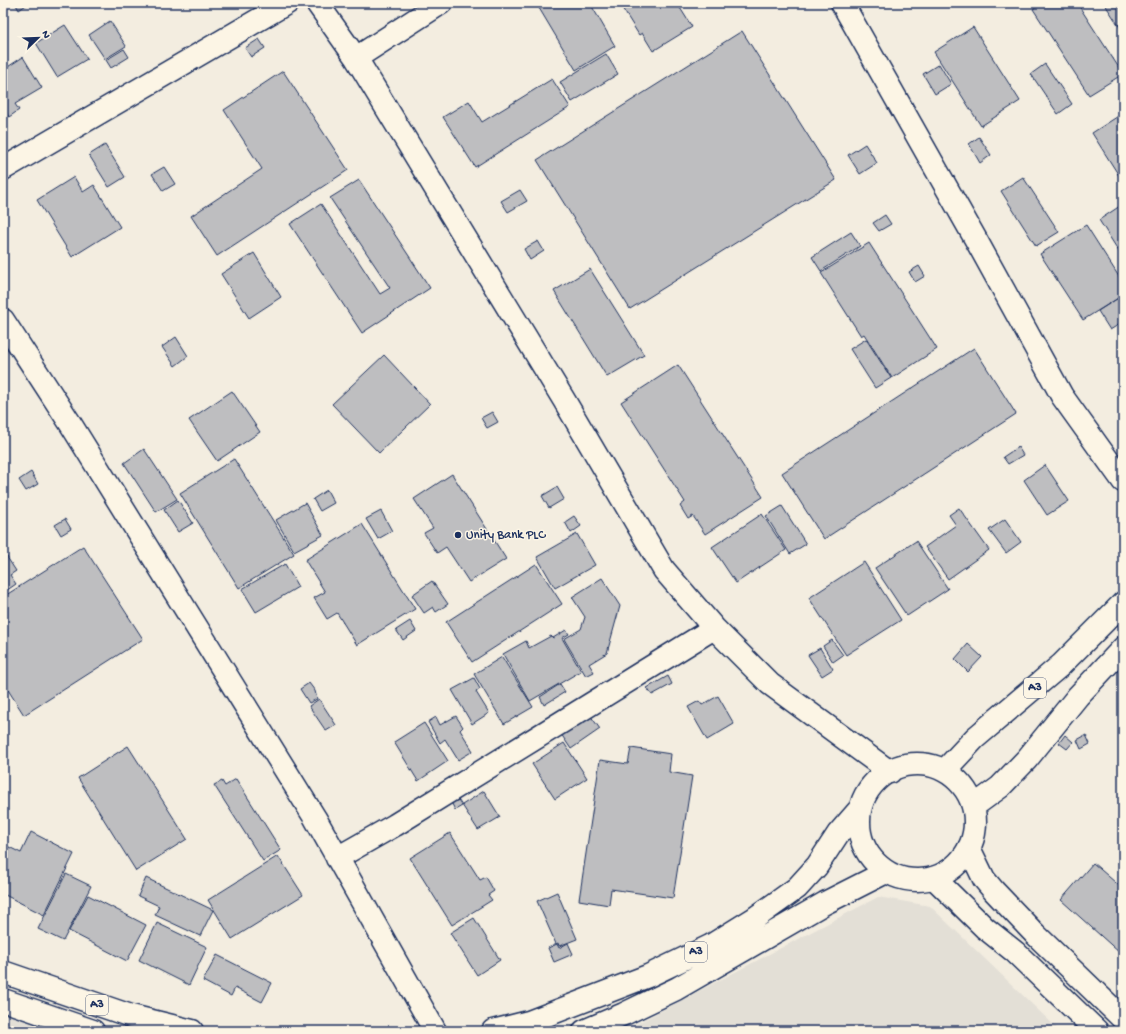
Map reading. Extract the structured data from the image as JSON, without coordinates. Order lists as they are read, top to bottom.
{
  "streets": {
    "main road": ["A3"]
  },
  "places": ["Unity Bank PLC"],
  "north": "top right"
}
